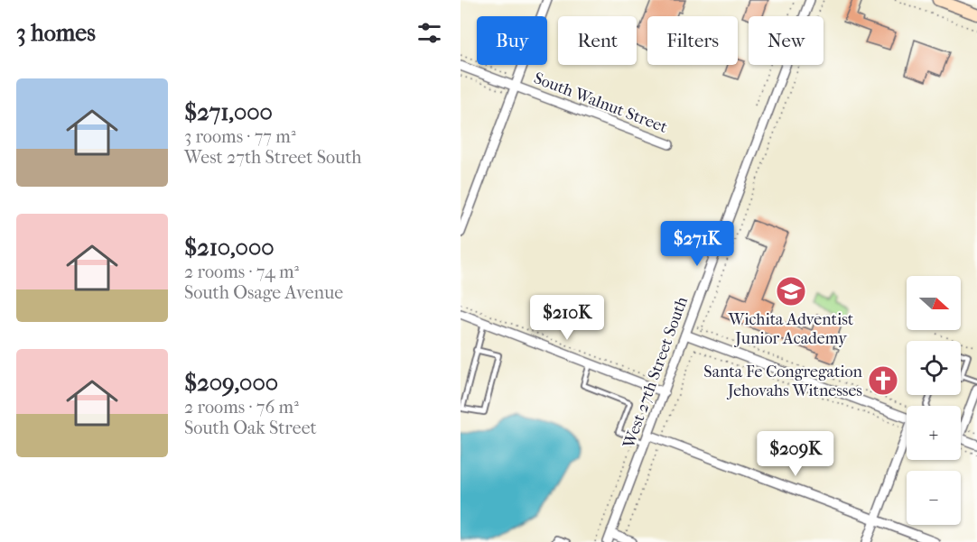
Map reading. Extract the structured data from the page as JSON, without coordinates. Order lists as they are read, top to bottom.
{
  "streets": {
    "street": ["South Walnut Street", "West 27th Street South"]
  },
  "places": {
    "school or university": ["Wichita Adventist Junior Academy"],
    "church": ["Santa Fe Congregation Jehovahs Witnesses"]
  },
  "north": "right",
  "page": {
    "heading": "3 homes",
    "chip": [
      "Buy",
      "Rent",
      "Filters",
      "New"
    ],
    "list": [
      {
        "name": "$271,000",
        "note": "3 rooms · 77 m² · West 27th Street South"
      },
      {
        "name": "$210,000",
        "note": "2 rooms · 74 m² · South Osage Avenue"
      },
      {
        "name": "$209,000",
        "note": "2 rooms · 76 m² · South Oak Street"
      }
    ],
    "price": ["$271K", "$210K", "$209K"],
    "map_buttons": ["+", "−"]
  }
}
